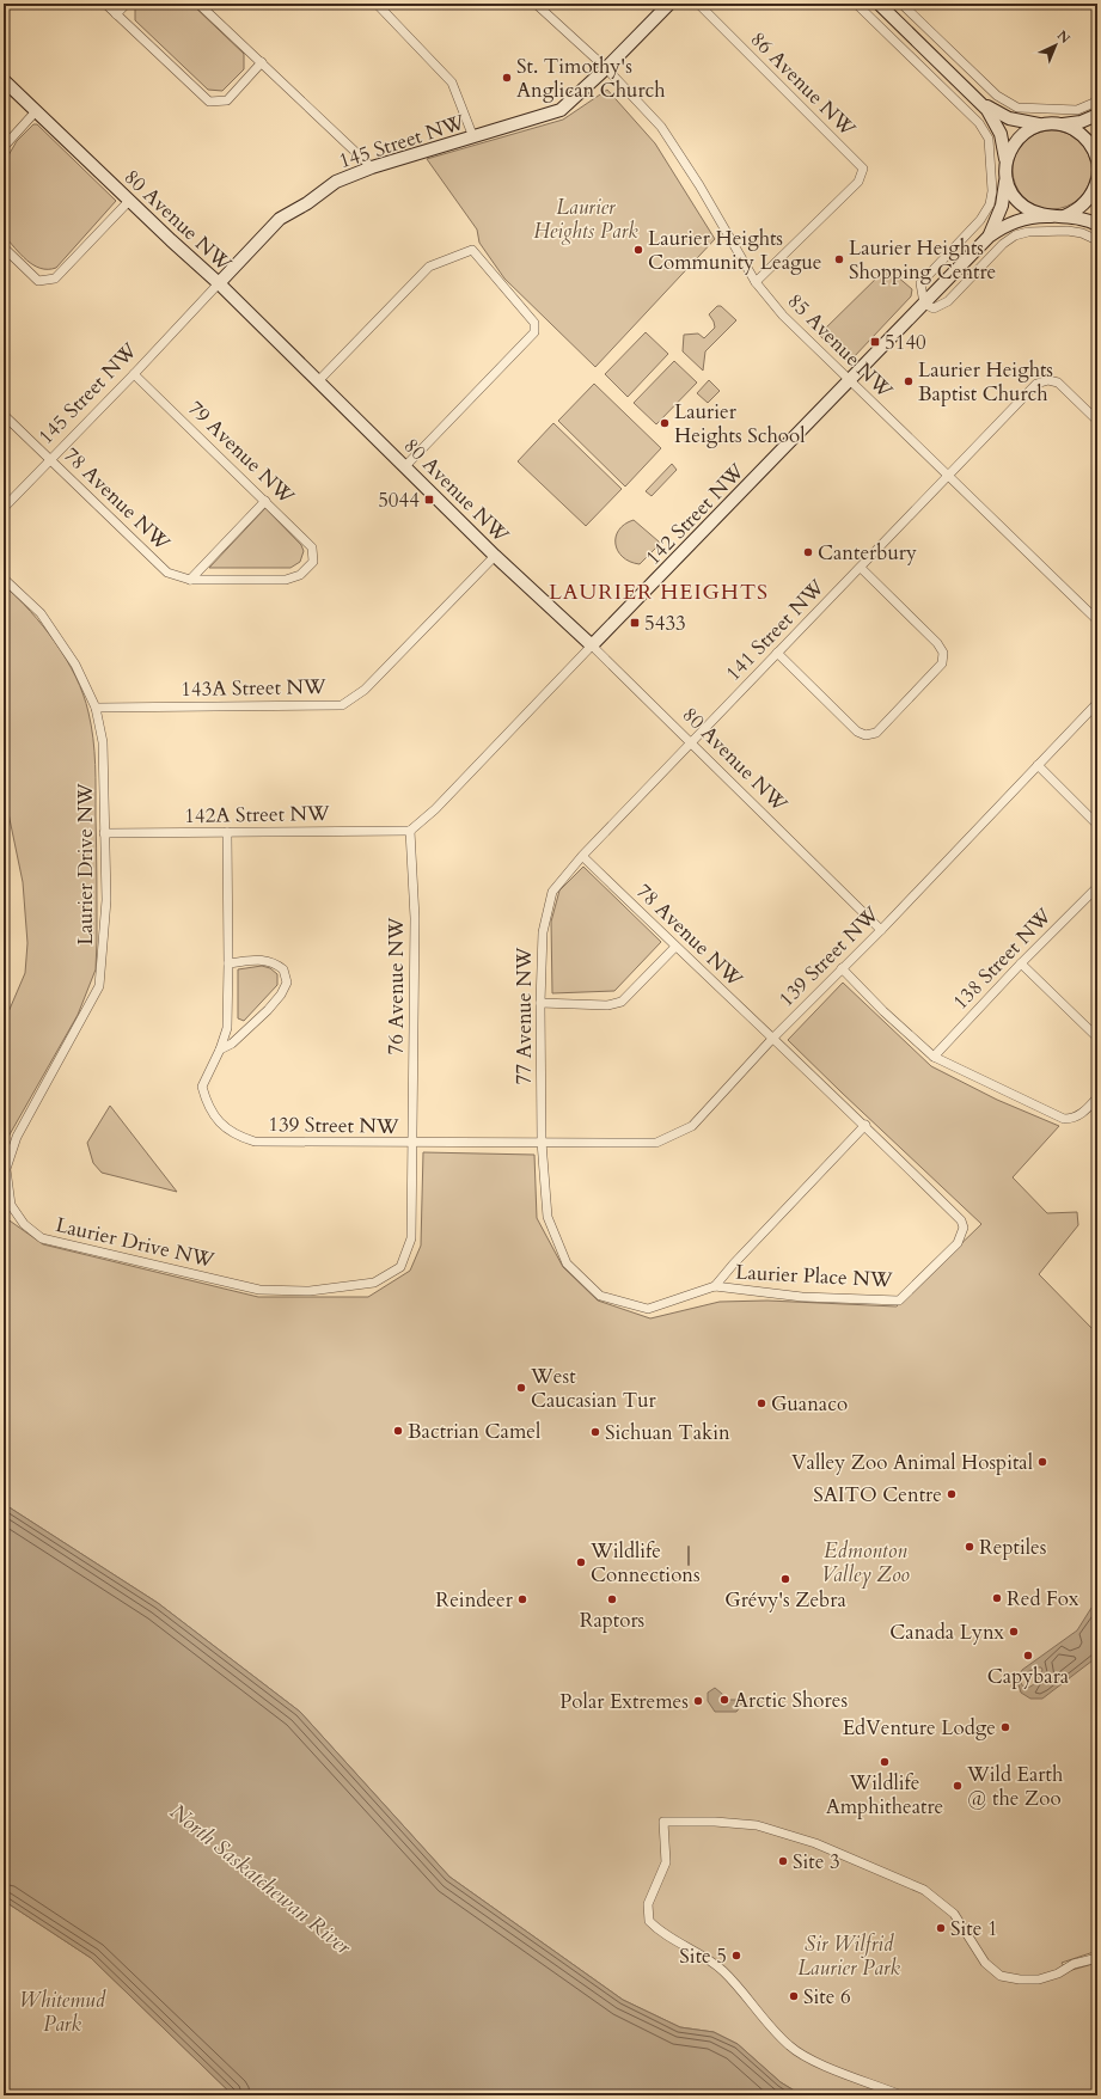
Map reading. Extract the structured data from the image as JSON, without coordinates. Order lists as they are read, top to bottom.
{
  "streets": {
    "street": [
      "86 Avenue NW",
      "145 Street NW",
      "80 Avenue NW",
      "85 Avenue NW",
      "79 Avenue NW",
      "78 Avenue NW",
      "142 Street NW",
      "141 Street NW",
      "143A Street NW",
      "142A Street NW",
      "Laurier Drive NW",
      "139 Street NW",
      "138 Street NW",
      "76 Avenue NW",
      "77 Avenue NW",
      "Laurier Place NW"
    ]
  },
  "crossings": [
    ["86 Avenue NW", "85 Avenue NW"],
    ["145 Street NW", "80 Avenue NW"],
    ["145 Street NW", "85 Avenue NW"],
    ["145 Street NW", "79 Avenue NW"],
    ["145 Street NW", "78 Avenue NW"],
    ["80 Avenue NW", "142 Street NW"],
    ["80 Avenue NW", "141 Street NW"],
    ["80 Avenue NW", "143A Street NW"],
    ["80 Avenue NW", "139 Street NW"],
    ["85 Avenue NW", "142 Street NW"],
    ["85 Avenue NW", "141 Street NW"],
    ["79 Avenue NW", "78 Avenue NW"],
    ["78 Avenue NW", "141 Street NW"],
    ["78 Avenue NW", "139 Street NW"],
    ["78 Avenue NW", "Laurier Place NW"],
    ["142 Street NW", "142A Street NW"],
    ["142 Street NW", "76 Avenue NW"],
    ["141 Street NW", "77 Avenue NW"],
    ["143A Street NW", "Laurier Drive NW"],
    ["142A Street NW", "Laurier Drive NW"],
    ["142A Street NW", "76 Avenue NW"],
    ["Laurier Drive NW", "139 Street NW"],
    ["Laurier Drive NW", "76 Avenue NW"],
    ["139 Street NW", "76 Avenue NW"],
    ["139 Street NW", "77 Avenue NW"],
    ["139 Street NW", "Laurier Place NW"],
    ["77 Avenue NW", "Laurier Place NW"]
  ],
  "districts": ["LAURIER HEIGHTS"],
  "water": ["North Saskatchewan River"],
  "parks": [
    "Laurier Heights Park",
    "Edmonton Valley Zoo",
    "Sir Wilfrid Laurier Park",
    "Whitemud Park"
  ],
  "places": {
    "other": [
      "St. Timothy's Anglican Church",
      "Laurier Heights Community League",
      "Laurier Heights Shopping Centre",
      "Laurier Heights Baptist Church",
      "Laurier Heights School",
      "Canterbury",
      "West Caucasian Tur",
      "Guanaco",
      "Bactrian Camel",
      "Sichuan Takin",
      "Valley Zoo Animal Hospital",
      "SAITO Centre",
      "Reptiles",
      "Wildlife Connections",
      "Grévy's Zebra",
      "Red Fox",
      "Reindeer",
      "Raptors",
      "Canada Lynx",
      "Capybara",
      "Arctic Shores",
      "Polar Extremes",
      "EdVenture Lodge",
      "Wildlife Amphitheatre",
      "Wild Earth @ the Zoo",
      "Site 3",
      "Site 1",
      "Site 5",
      "Site 6"
    ],
    "transit": ["5140", "5044", "5433"]
  },
  "north": "top right"
}
